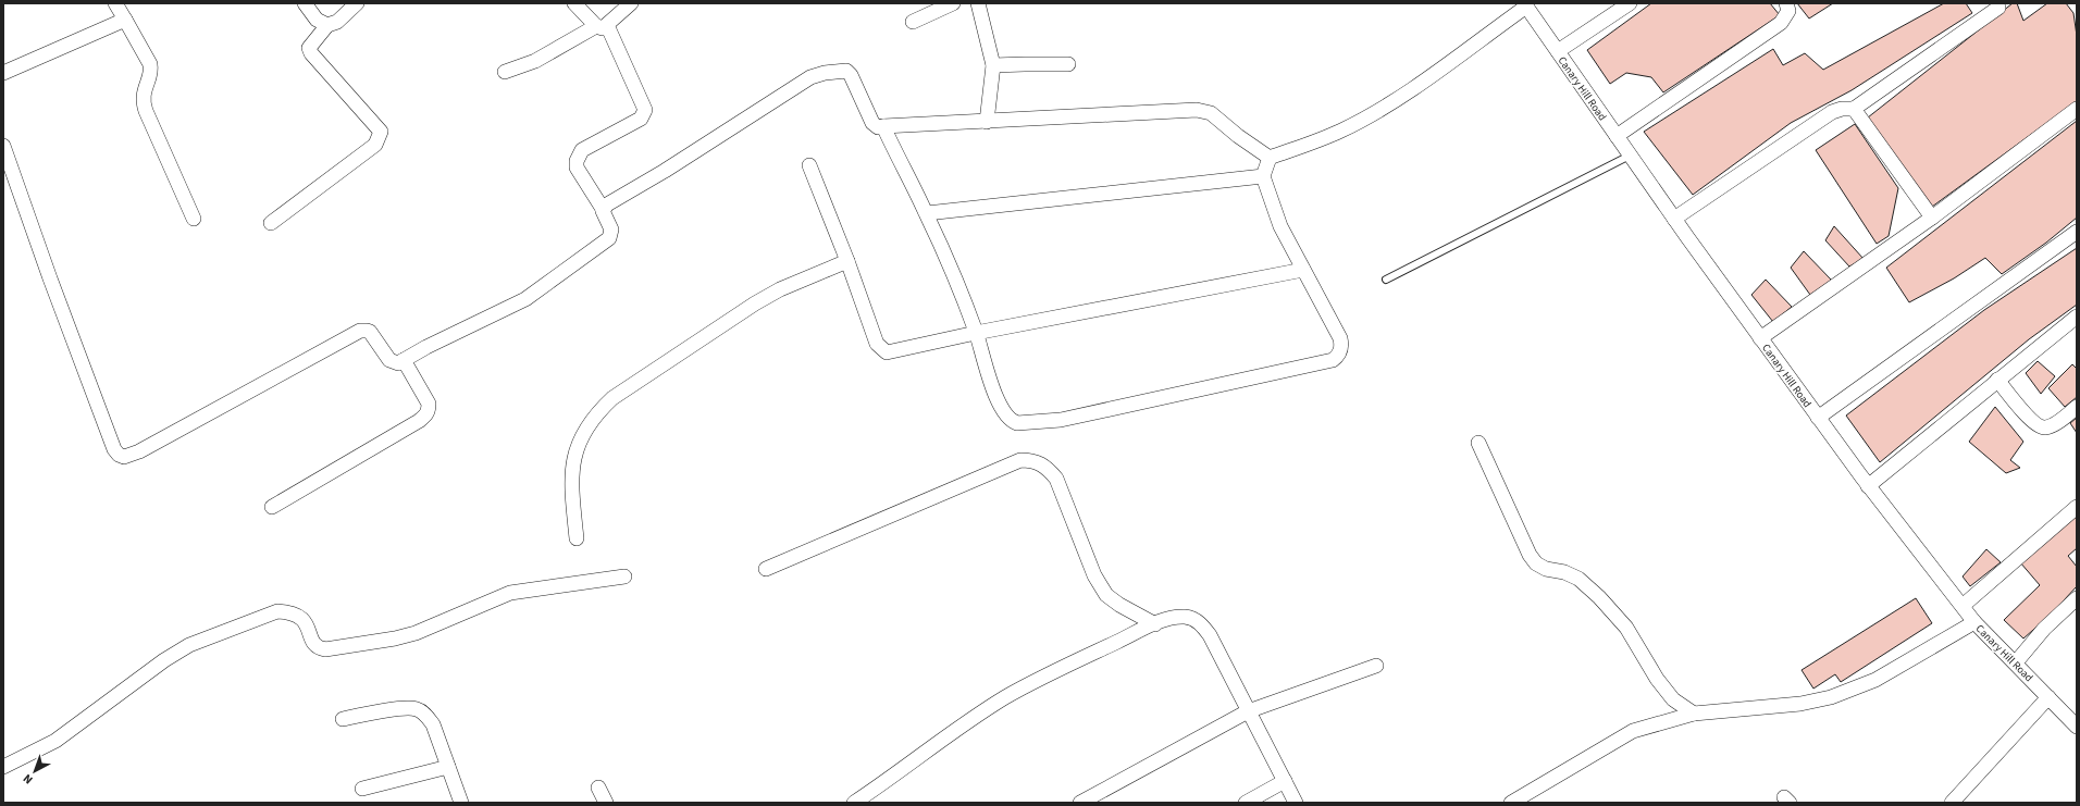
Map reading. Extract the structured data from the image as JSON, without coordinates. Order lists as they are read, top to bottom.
{
  "streets": {
    "street": ["Canary Hill Road"]
  },
  "north": "bottom left"
}
